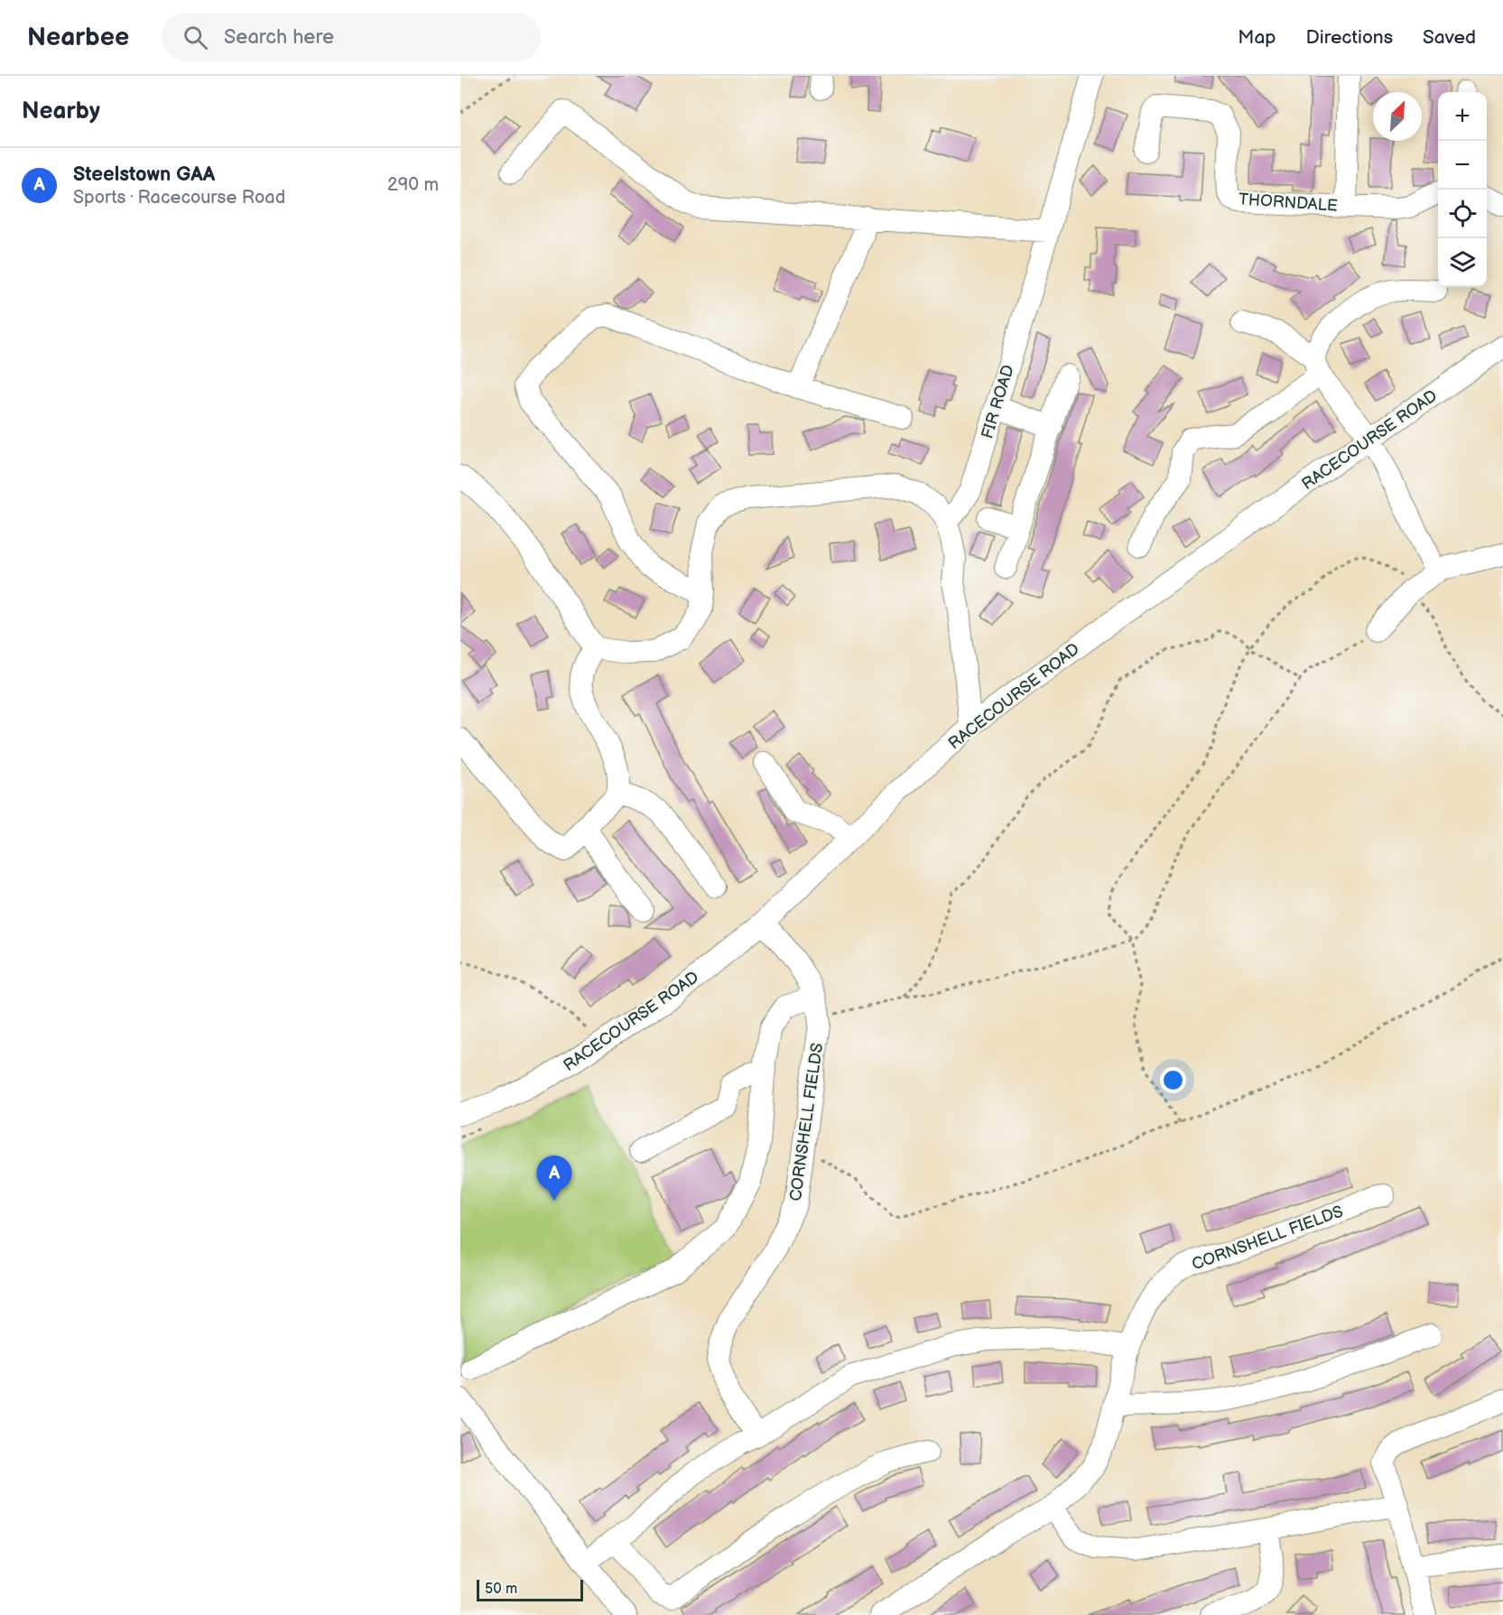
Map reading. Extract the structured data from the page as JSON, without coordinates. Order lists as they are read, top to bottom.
{
  "streets": {
    "street": [
      "THORNDALE",
      "FIR ROAD",
      "RACECOURSE ROAD",
      "CORNSHELL FIELDS"
    ]
  },
  "crossings": [
    ["RACECOURSE ROAD", "CORNSHELL FIELDS"]
  ],
  "scale_bar": "50 m",
  "north": "top right",
  "page": {
    "header": "Nearbee",
    "search": "Search here",
    "nav": ["Map", "Directions", "Saved"],
    "heading": "Nearby",
    "map_buttons": ["+", "−"],
    "list": [
      {
        "mark": "A",
        "name": "Steelstown GAA",
        "note": "Sports · Racecourse Road",
        "value": "290 m"
      }
    ],
    "pins": "A",
    "scale": "50 m"
  }
}
